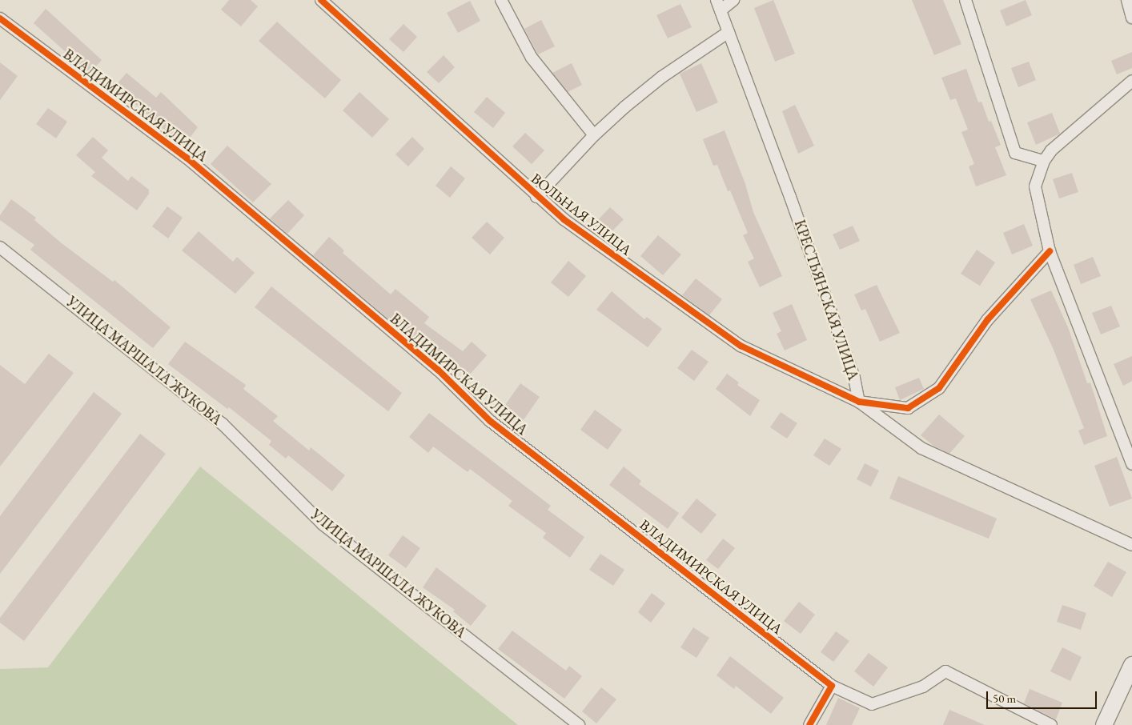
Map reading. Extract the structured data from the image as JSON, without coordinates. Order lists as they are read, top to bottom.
{
  "streets": {
    "street": [
      "ВЛАДИМИРСКАЯ УЛИЦА",
      "ВОЛЬНАЯ УЛИЦА",
      "КРЕСТЬЯНСКАЯ УЛИЦА",
      "УЛИЦА МАРШАЛА ЖУКОВА"
    ]
  },
  "crossings": [
    ["ВОЛЬНАЯ УЛИЦА", "КРЕСТЬЯНСКАЯ УЛИЦА"]
  ],
  "scale_bar": "50 m"
}
